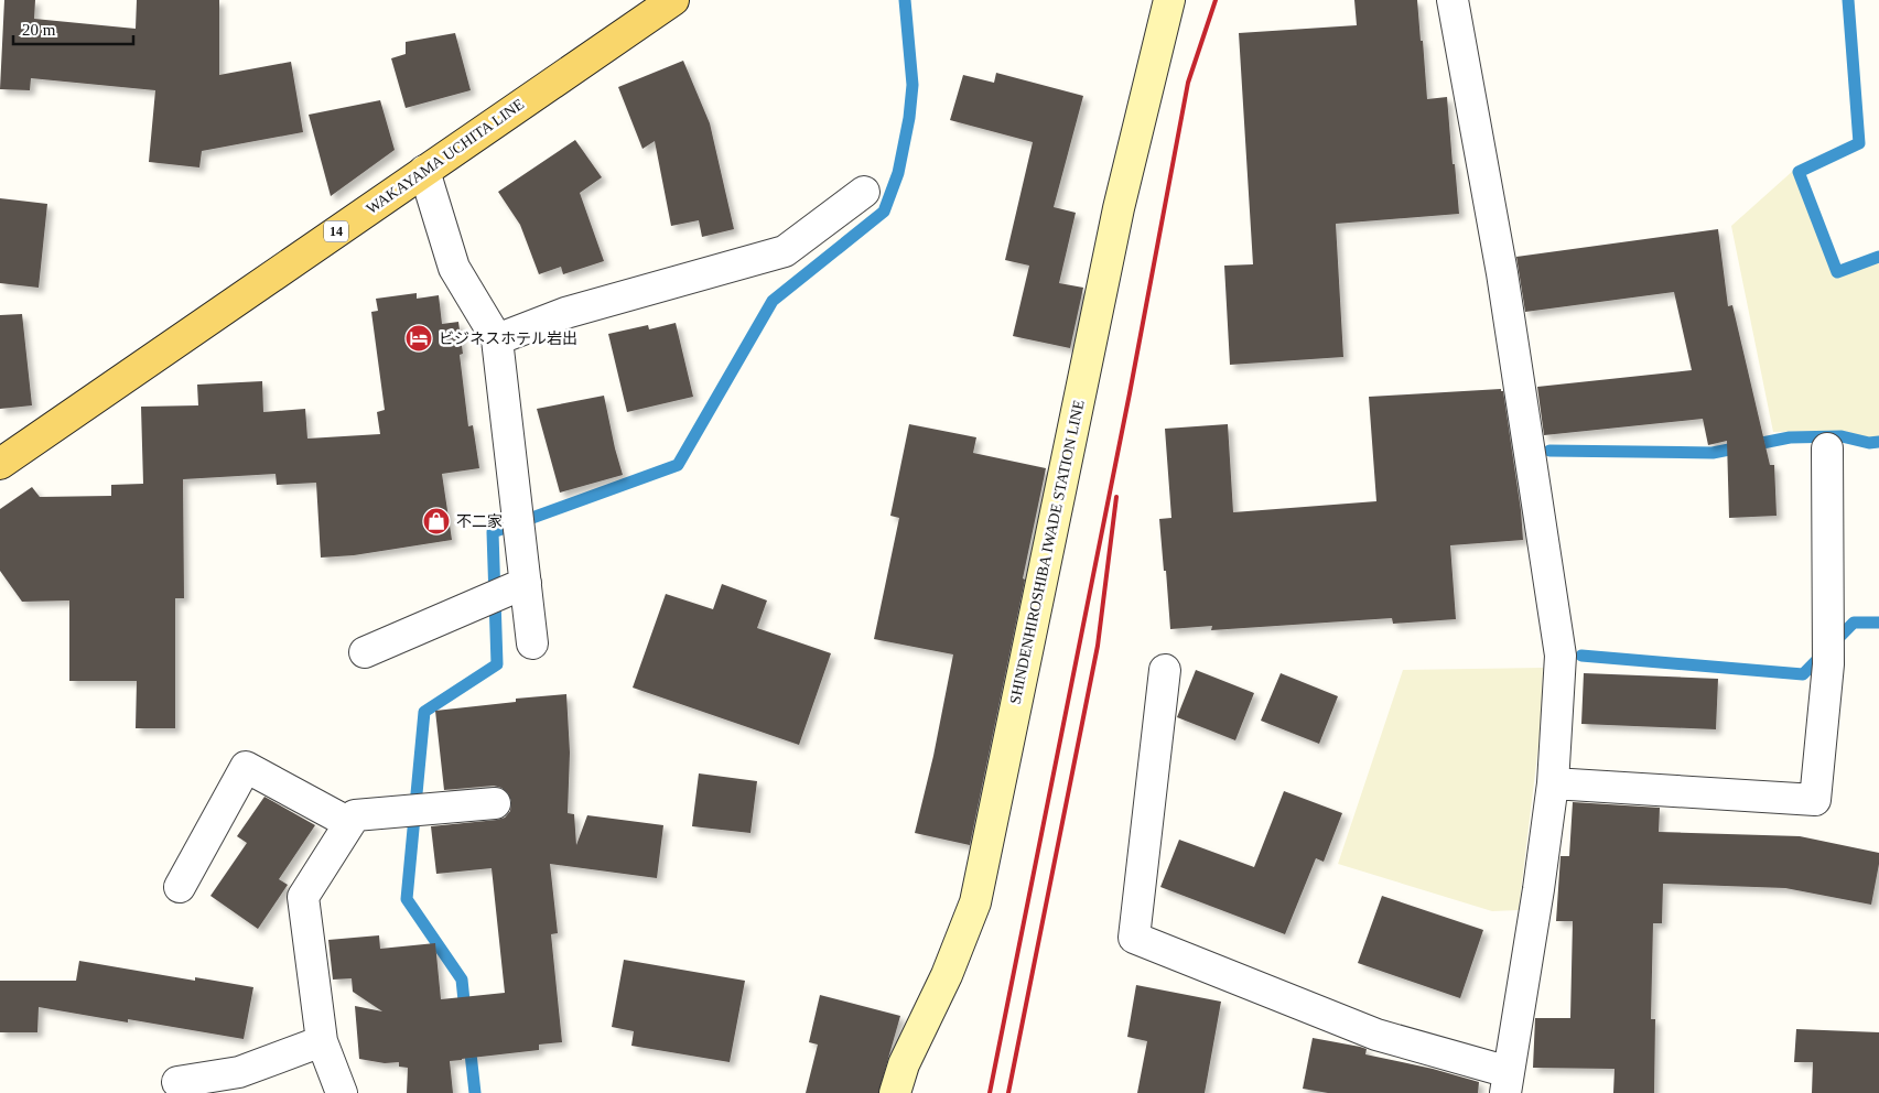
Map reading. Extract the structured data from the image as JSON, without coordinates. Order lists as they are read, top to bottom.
{
  "streets": {
    "main road": ["WAKAYAMA UCHITA LINE", "14", "SHINDENHIROSHIBA IWADE STATION LINE"]
  },
  "places": {
    "hotel": ["ビジネスホテル岩出"],
    "shop": ["不二家"]
  },
  "scale_bar": "20 m"
}
